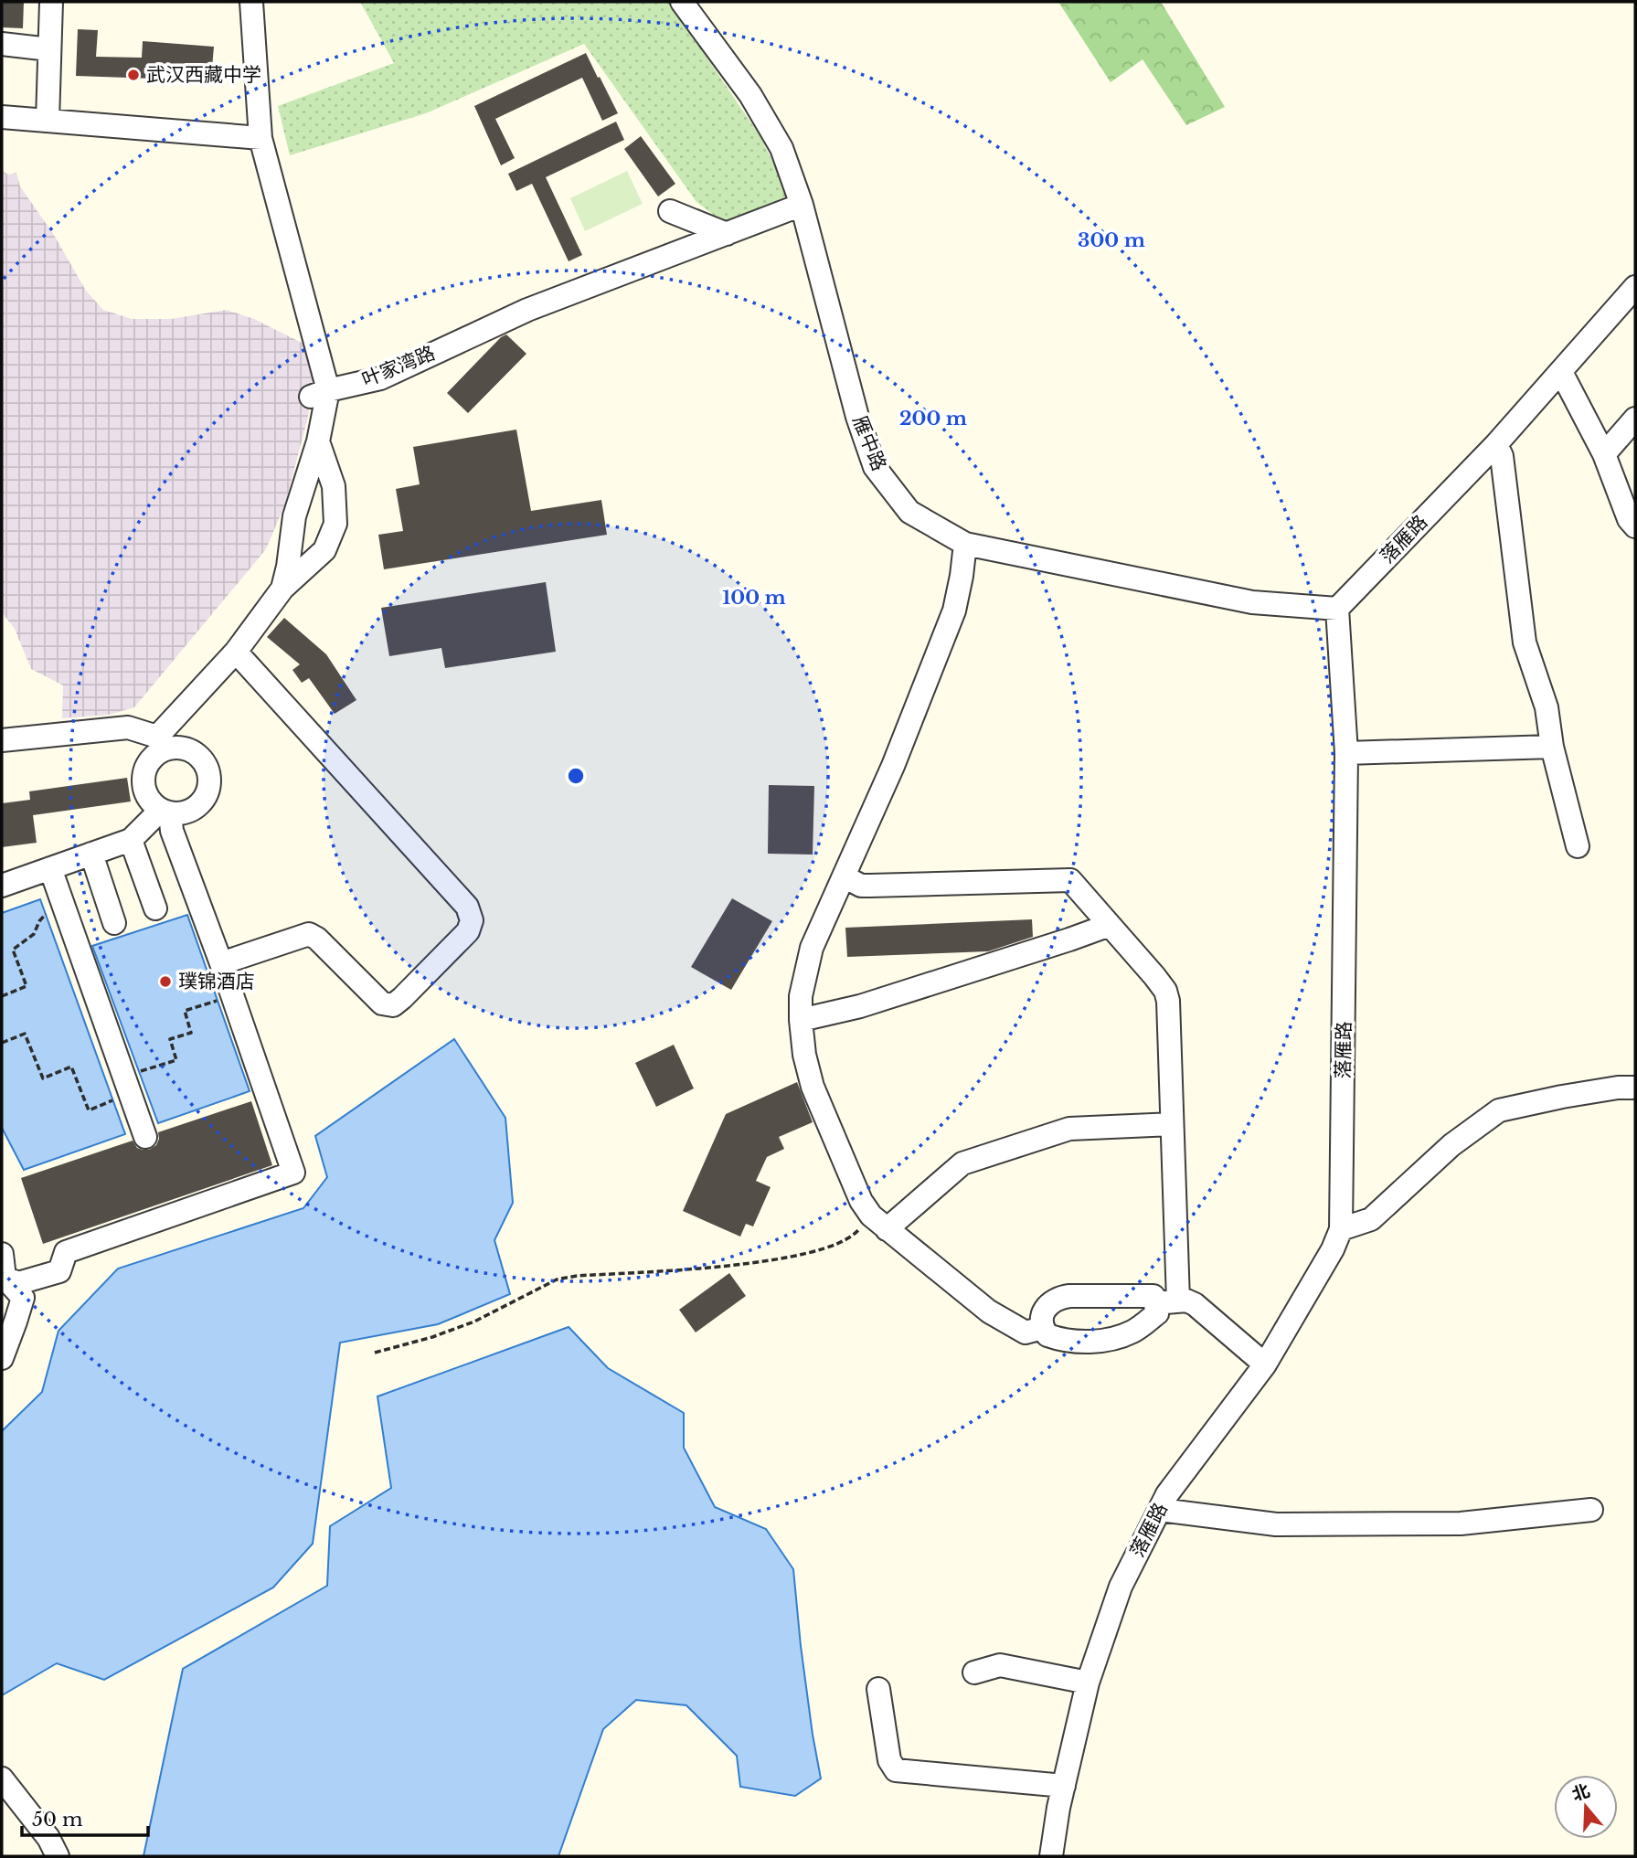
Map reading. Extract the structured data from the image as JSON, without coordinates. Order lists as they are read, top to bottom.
{
  "streets": {
    "street": ["叶家湾路", "雁中路", "落雁路"]
  },
  "crossings": [
    ["叶家湾路", "雁中路"],
    ["雁中路", "落雁路"]
  ],
  "places": ["武汉西藏中学", "璞锦酒店"],
  "scale_bar": "50 m",
  "north": "top",
  "rings": ["300 m", "200 m", "100 m"]
}
